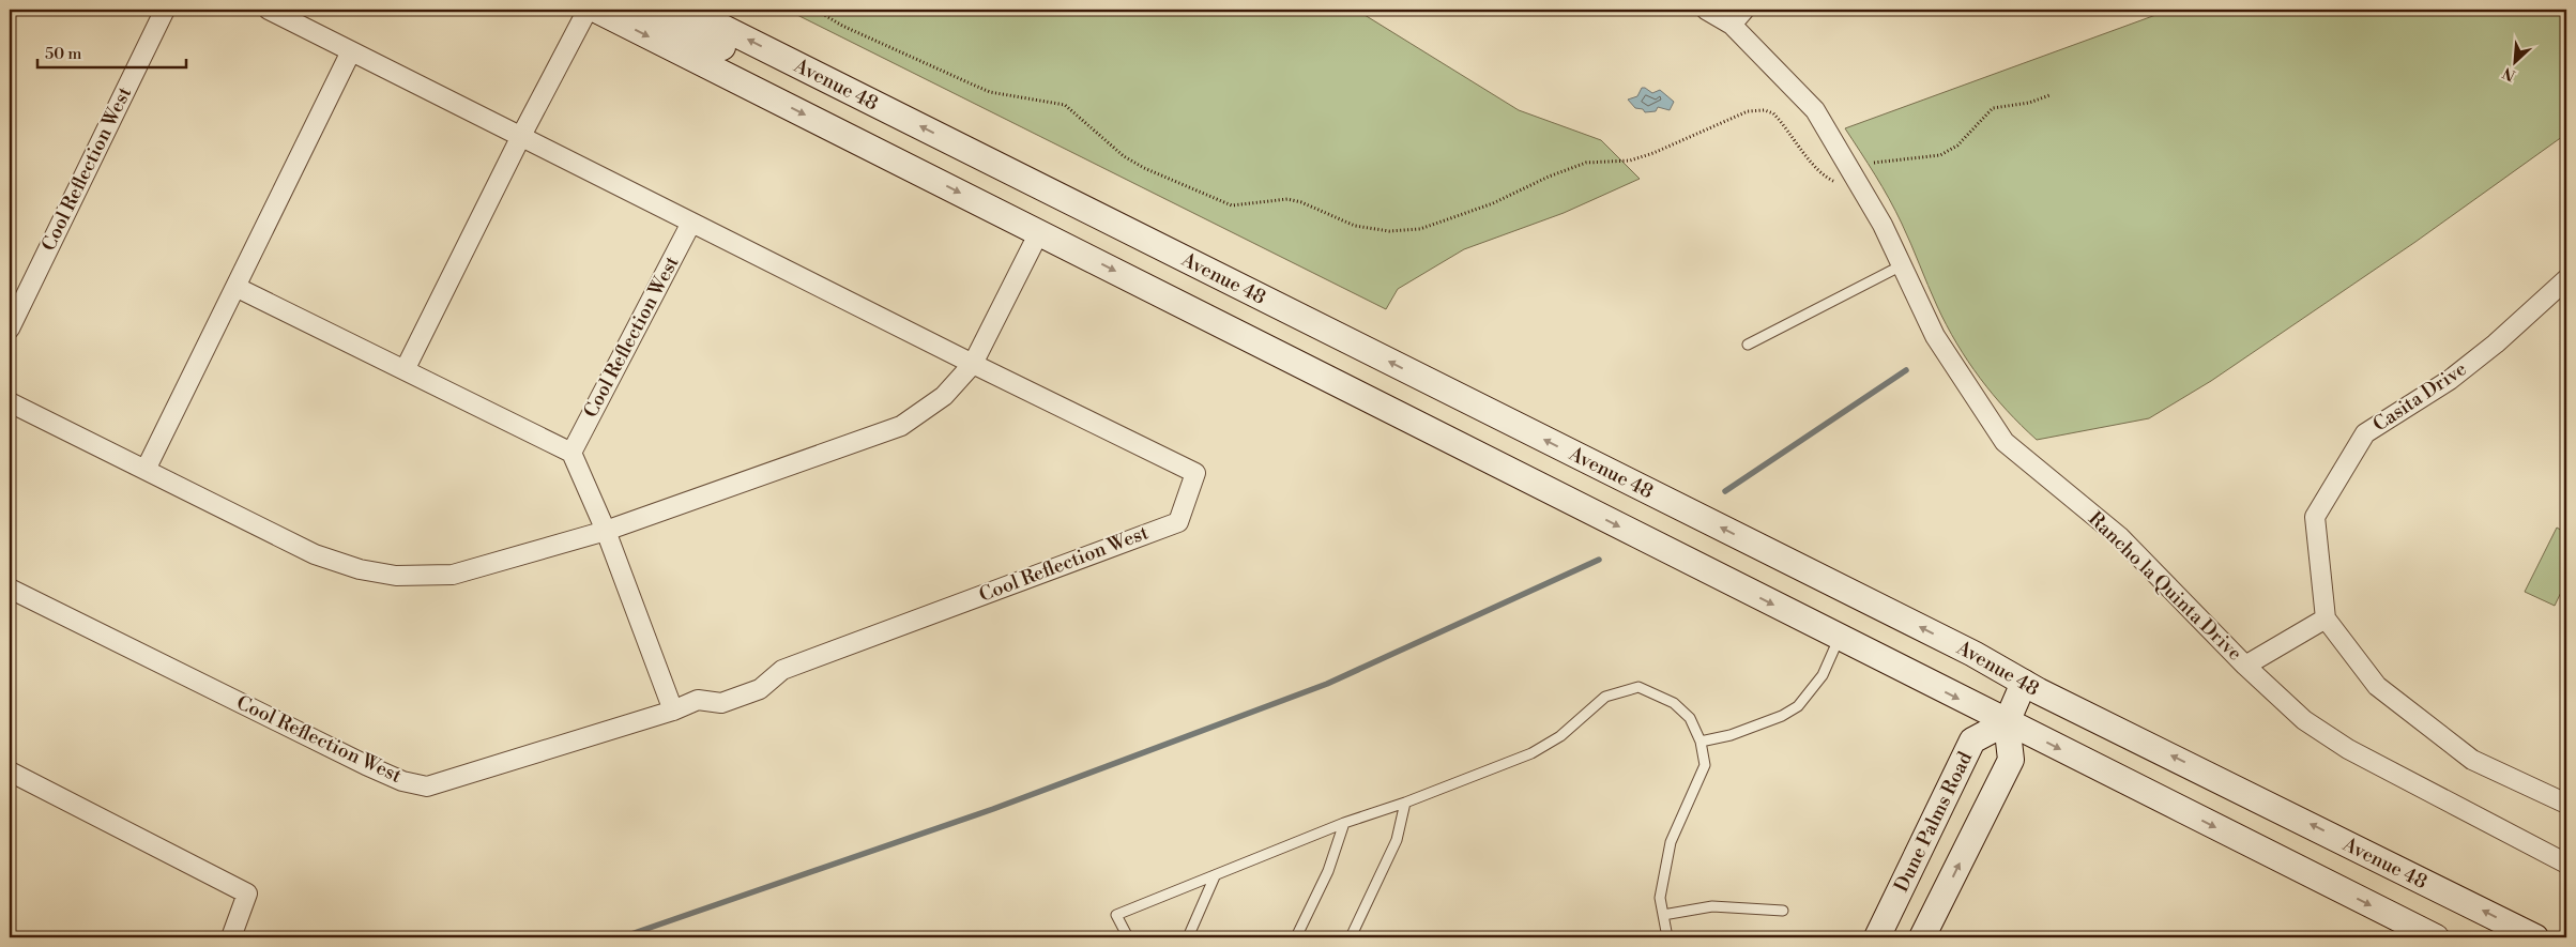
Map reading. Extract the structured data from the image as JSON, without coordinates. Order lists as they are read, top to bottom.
{
  "streets": {
    "main road": ["Avenue 48", "Dune Palms Road"],
    "street": ["Cool Reflection West", "Casita Drive", "Rancho la Quinta Drive"]
  },
  "scale_bar": "50 m",
  "north": "bottom left"
}
